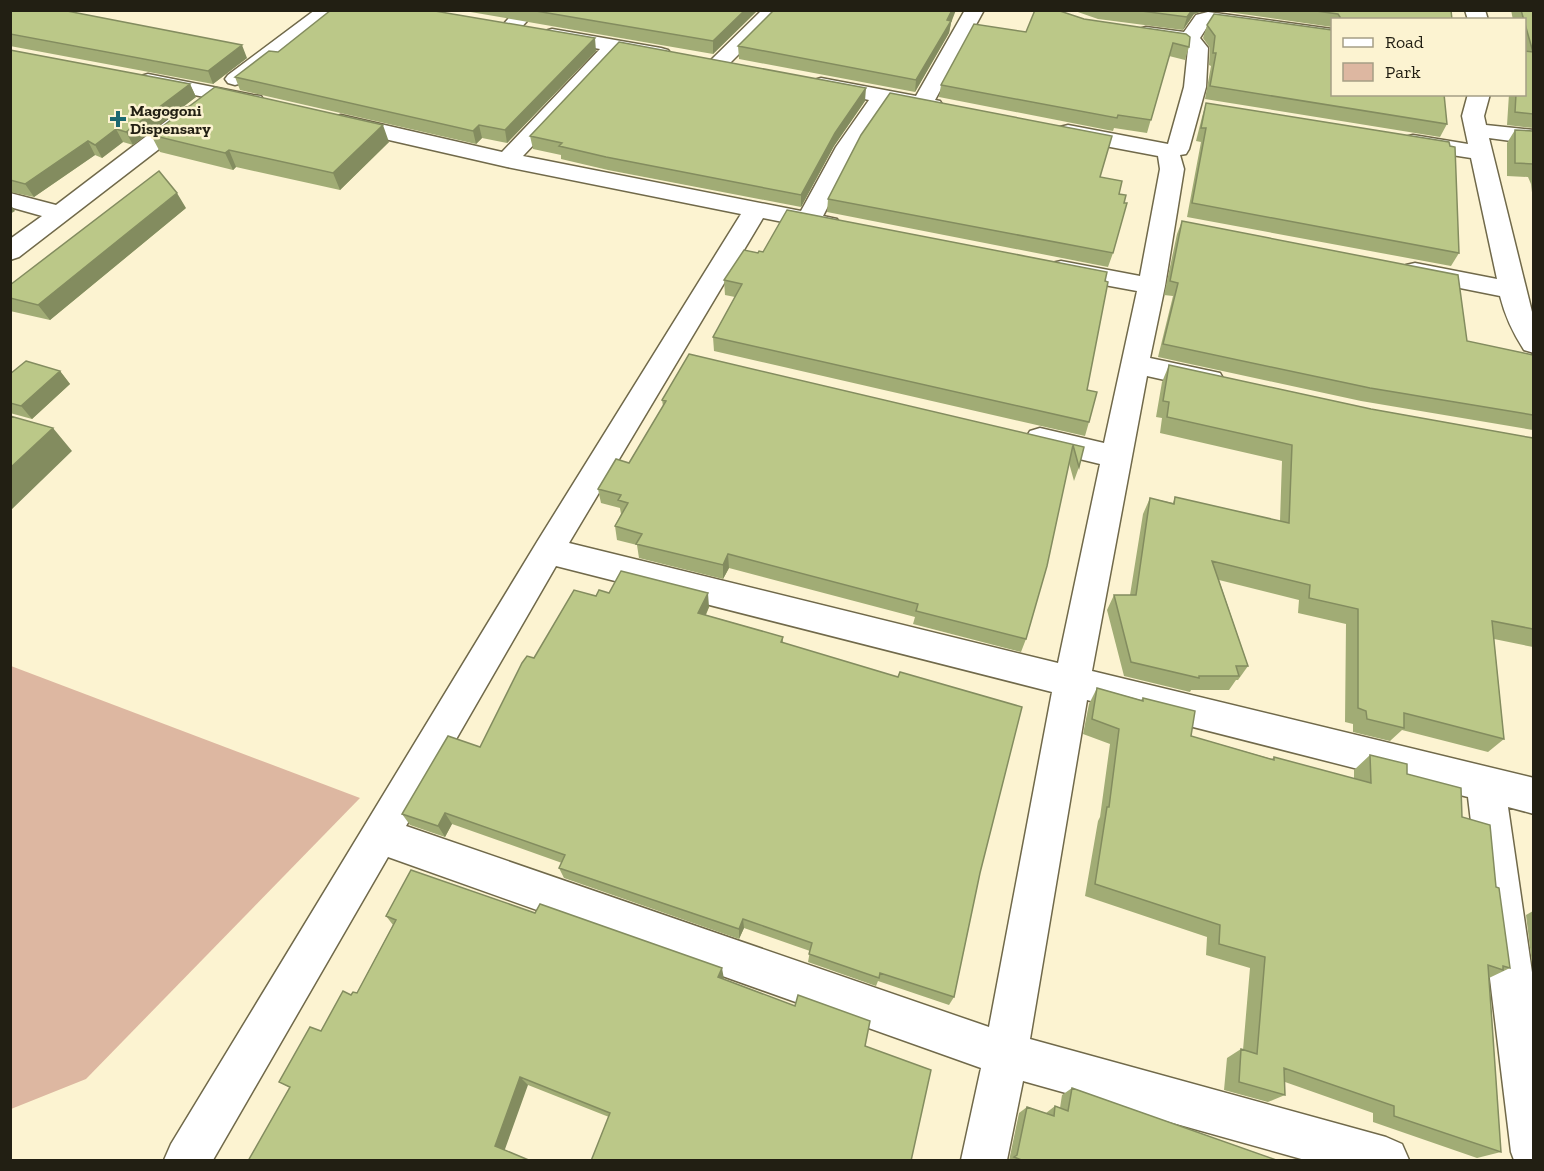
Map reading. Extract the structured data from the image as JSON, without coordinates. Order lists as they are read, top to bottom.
{
  "places": {
    "health": ["Magogoni Dispensary"]
  },
  "legend": ["Road", "Park"]
}
